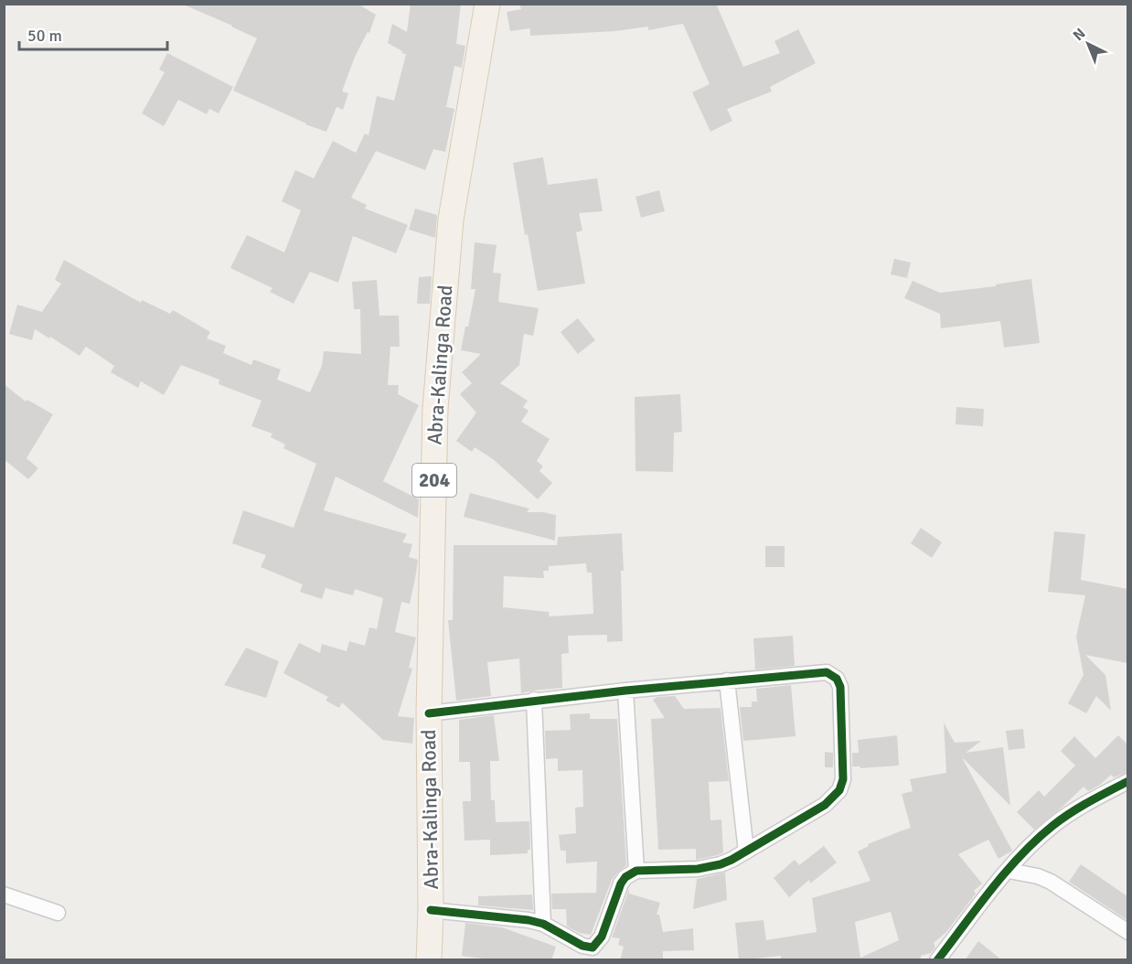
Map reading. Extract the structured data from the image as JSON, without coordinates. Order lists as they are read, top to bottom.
{
  "streets": {
    "main road": ["Abra-Kalinga Road", "204"]
  },
  "scale_bar": "50 m",
  "north": "top left"
}
